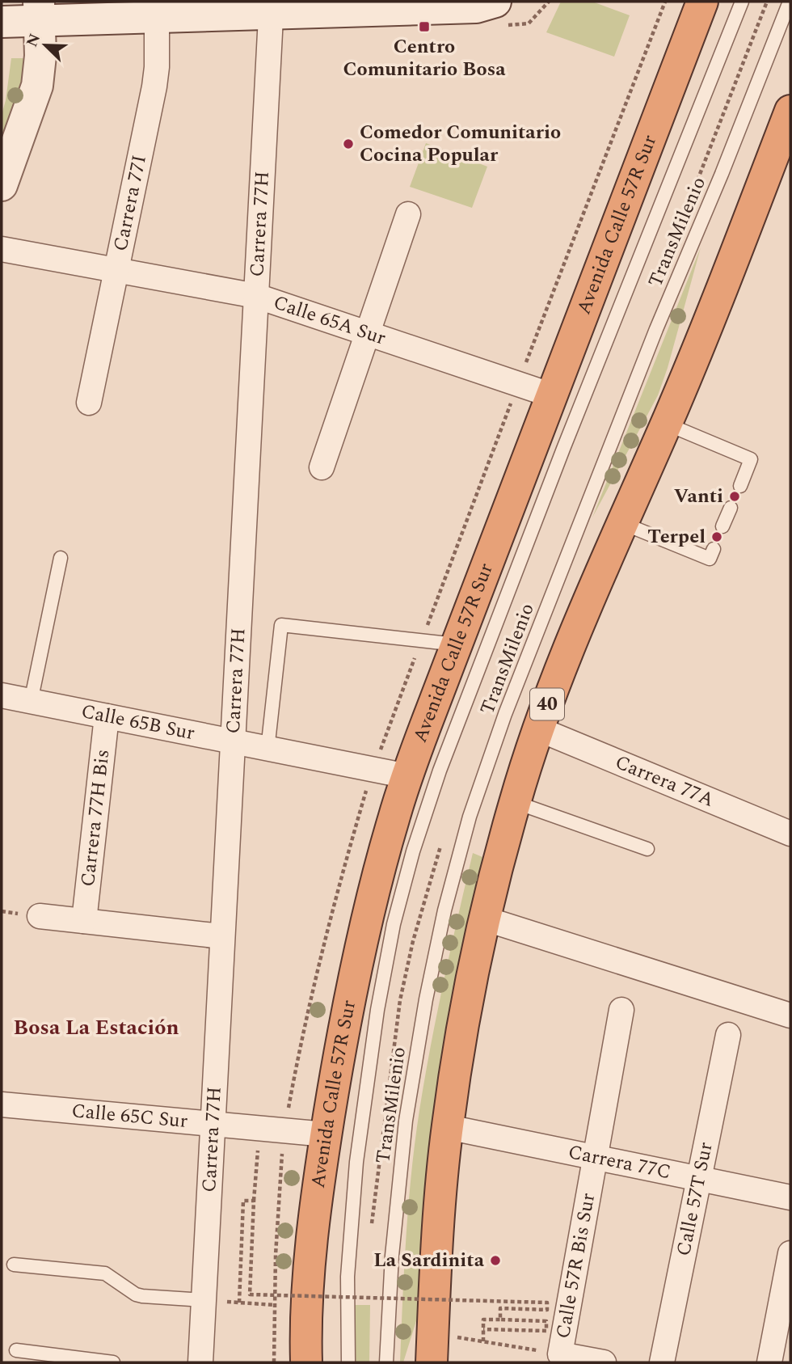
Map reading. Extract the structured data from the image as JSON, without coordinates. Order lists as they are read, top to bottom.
{
  "streets": {
    "highway": ["Avenida Calle 57R Sur", "40"],
    "street": [
      "Carrera 77I",
      "Carrera 77H",
      "Calle 65A Sur",
      "Calle 65B Sur",
      "Carrera 77A",
      "Carrera 77H Bis",
      "Calle 65C Sur",
      "Carrera 77C",
      "Calle 57T Sur",
      "Calle 57R Bis Sur"
    ],
    "lane": ["TransMilenio"]
  },
  "crossings": [
    ["Carrera 77I", "Calle 65A Sur"],
    ["Carrera 77H", "Calle 65A Sur"],
    ["Carrera 77H", "Calle 65B Sur"],
    ["Carrera 77H", "Calle 65C Sur"],
    ["Avenida Calle 57R Sur", "Calle 65A Sur"],
    ["Avenida Calle 57R Sur", "Calle 65B Sur"],
    ["Avenida Calle 57R Sur", "Calle 65C Sur"],
    ["40", "Carrera 77A"],
    ["40", "Carrera 77C"],
    ["Calle 65B Sur", "Carrera 77H Bis"],
    ["Carrera 77C", "Calle 57T Sur"],
    ["Carrera 77C", "Calle 57R Bis Sur"]
  ],
  "districts": ["Bosa La Estación"],
  "places": {
    "transit": ["Centro Comunitario Bosa"],
    "other": [
      "Comedor Comunitario Cocina Popular",
      "Vanti",
      "Terpel",
      "La Sardinita"
    ]
  },
  "north": "top left"
}
